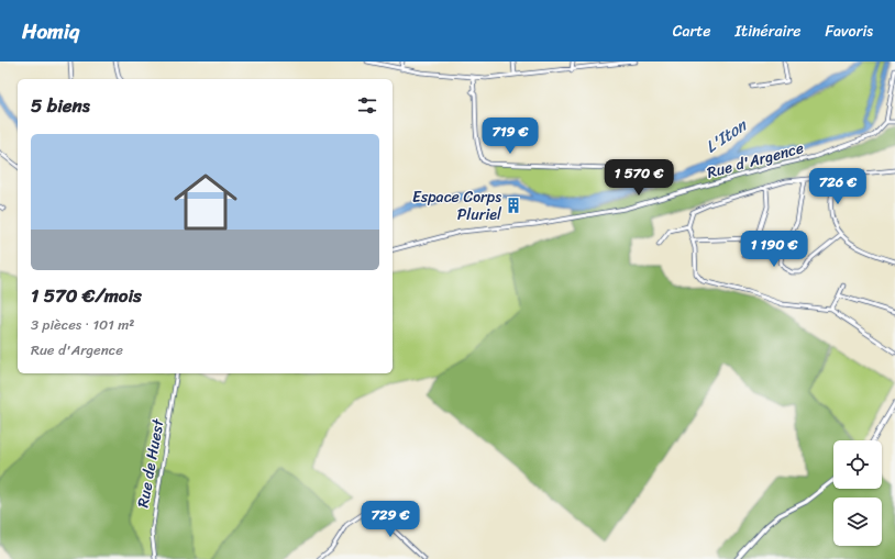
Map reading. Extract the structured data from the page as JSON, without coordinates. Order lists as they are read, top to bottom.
{
  "streets": {
    "street": ["Rue d'Argence", "Rue de Huest"]
  },
  "water": ["L'Iton"],
  "places": {
    "building": ["Espace Corps Pluriel"]
  },
  "page": {
    "header": "Homiq",
    "nav": ["Carte", "Itinéraire", "Favoris"],
    "heading": "5 biens",
    "price": [
      "719 €",
      "1 570 €",
      "726 €",
      "1 190 €",
      "729 €"
    ],
    "list": [
      {
        "name": "1 570 €/mois",
        "note": "3 pièces · 101 m² · Rue d'Argence"
      }
    ]
  }
}
